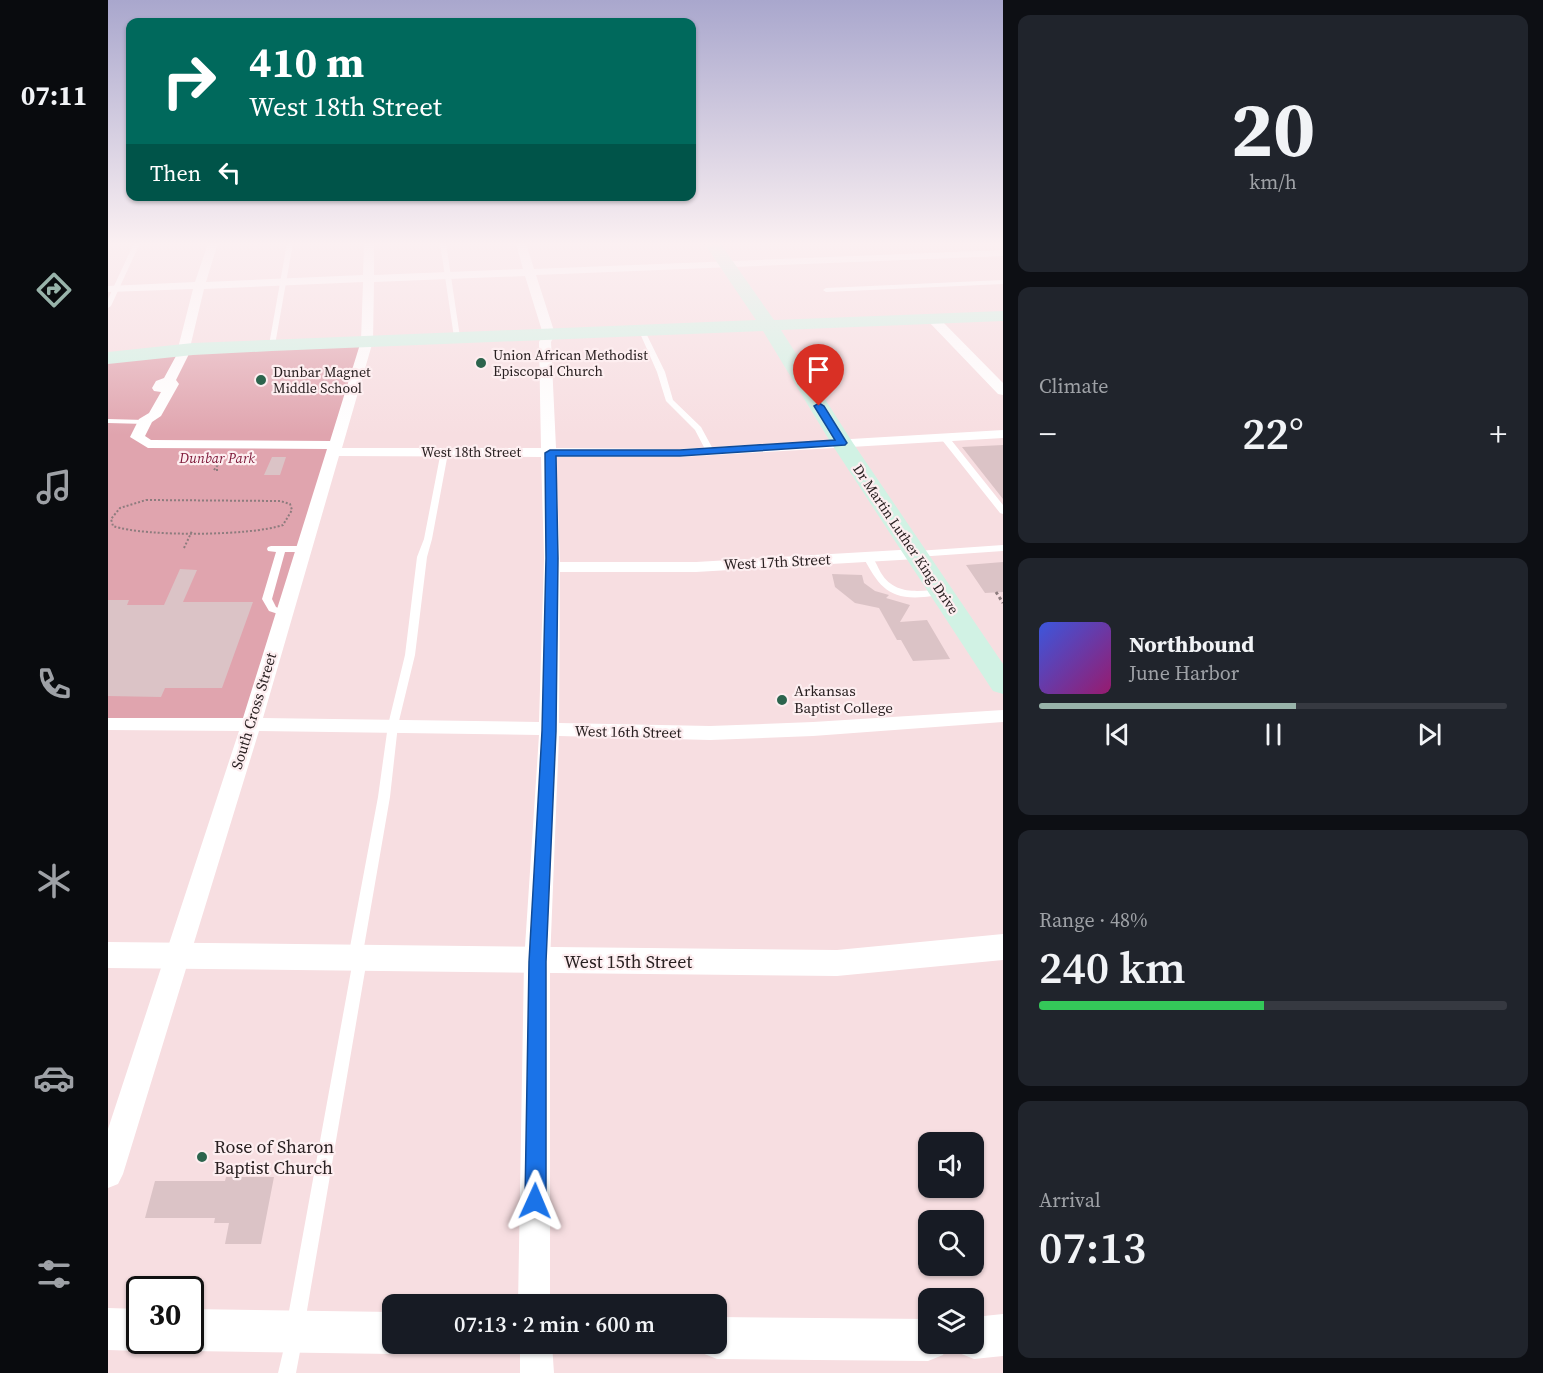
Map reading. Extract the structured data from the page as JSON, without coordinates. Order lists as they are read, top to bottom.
{
  "streets": {
    "main road": ["Dr Martin Luther King Drive"],
    "street": [
      "West 18th Street",
      "West 17th Street",
      "South Cross Street",
      "West 16th Street",
      "West 15th Street"
    ]
  },
  "crossings": [
    ["West 18th Street", "Dr Martin Luther King Drive"],
    ["West 18th Street", "South Cross Street"],
    ["Dr Martin Luther King Drive", "West 17th Street"],
    ["South Cross Street", "West 16th Street"],
    ["South Cross Street", "West 15th Street"]
  ],
  "parks": ["Dunbar Park"],
  "places": [
    "Union African Methodist Episcopal Church",
    "Dunbar Magnet Middle School",
    "Arkansas Baptist College",
    "Rose of Sharon Baptist Church"
  ],
  "page": {
    "tabs": "07:11",
    "tile": [
      ["20", "km/h"],
      "Climate",
      ["Range · 48%", "240 km"],
      ["Arrival", "07:13"]
    ],
    "turn": ["410 m", "West 18th Street"],
    "then": "Then",
    "heat": ["−", "22°", "+"],
    "song": ["Northbound", "June Harbor"],
    "limit": "30",
    "trip": "07:13 · 2 min · 600 m"
  }
}
